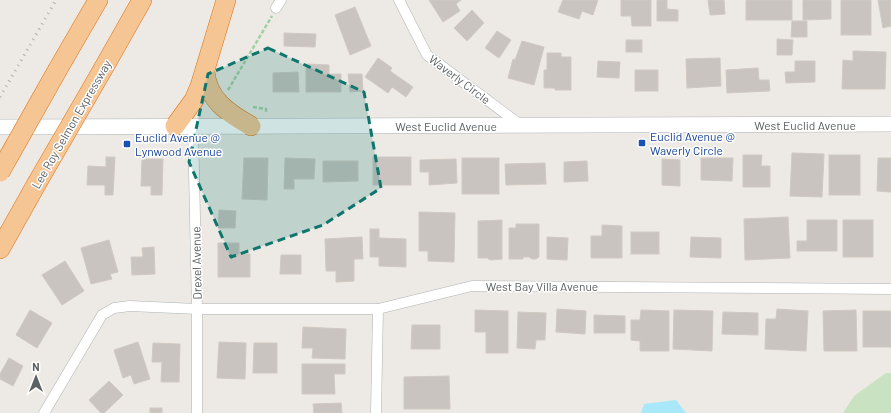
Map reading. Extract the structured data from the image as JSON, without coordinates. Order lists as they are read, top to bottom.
{
  "streets": {
    "highway": ["Lee Roy Selmon Expressway"],
    "street": [
      "Waverly Circle",
      "West Euclid Avenue",
      "Drexel Avenue",
      "West Bay Villa Avenue"
    ]
  },
  "crossings": [
    ["Waverly Circle", "West Euclid Avenue"],
    ["West Euclid Avenue", "Drexel Avenue"],
    ["Drexel Avenue", "West Bay Villa Avenue"]
  ],
  "places": {
    "transit": ["Euclid Avenue @ Waverly Circle", "Euclid Avenue @ Lynwood Avenue"]
  },
  "north": "top"
}
